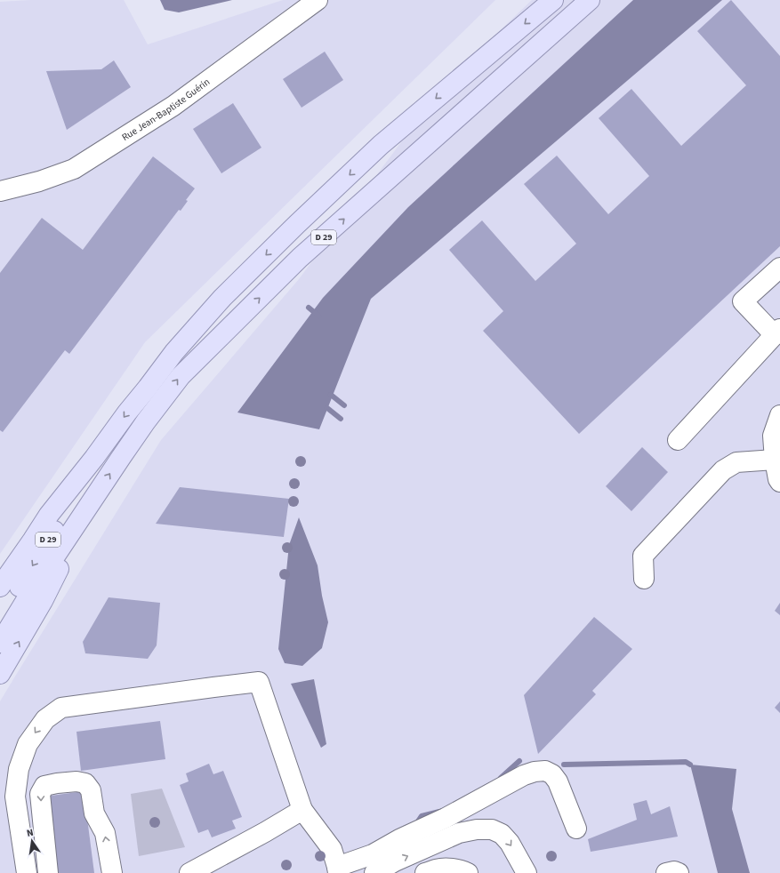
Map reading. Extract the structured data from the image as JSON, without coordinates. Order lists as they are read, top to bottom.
{
  "streets": {
    "main road": ["D 29"],
    "street": ["Rue Jean-Baptiste Guérin"]
  },
  "north": "top"
}
